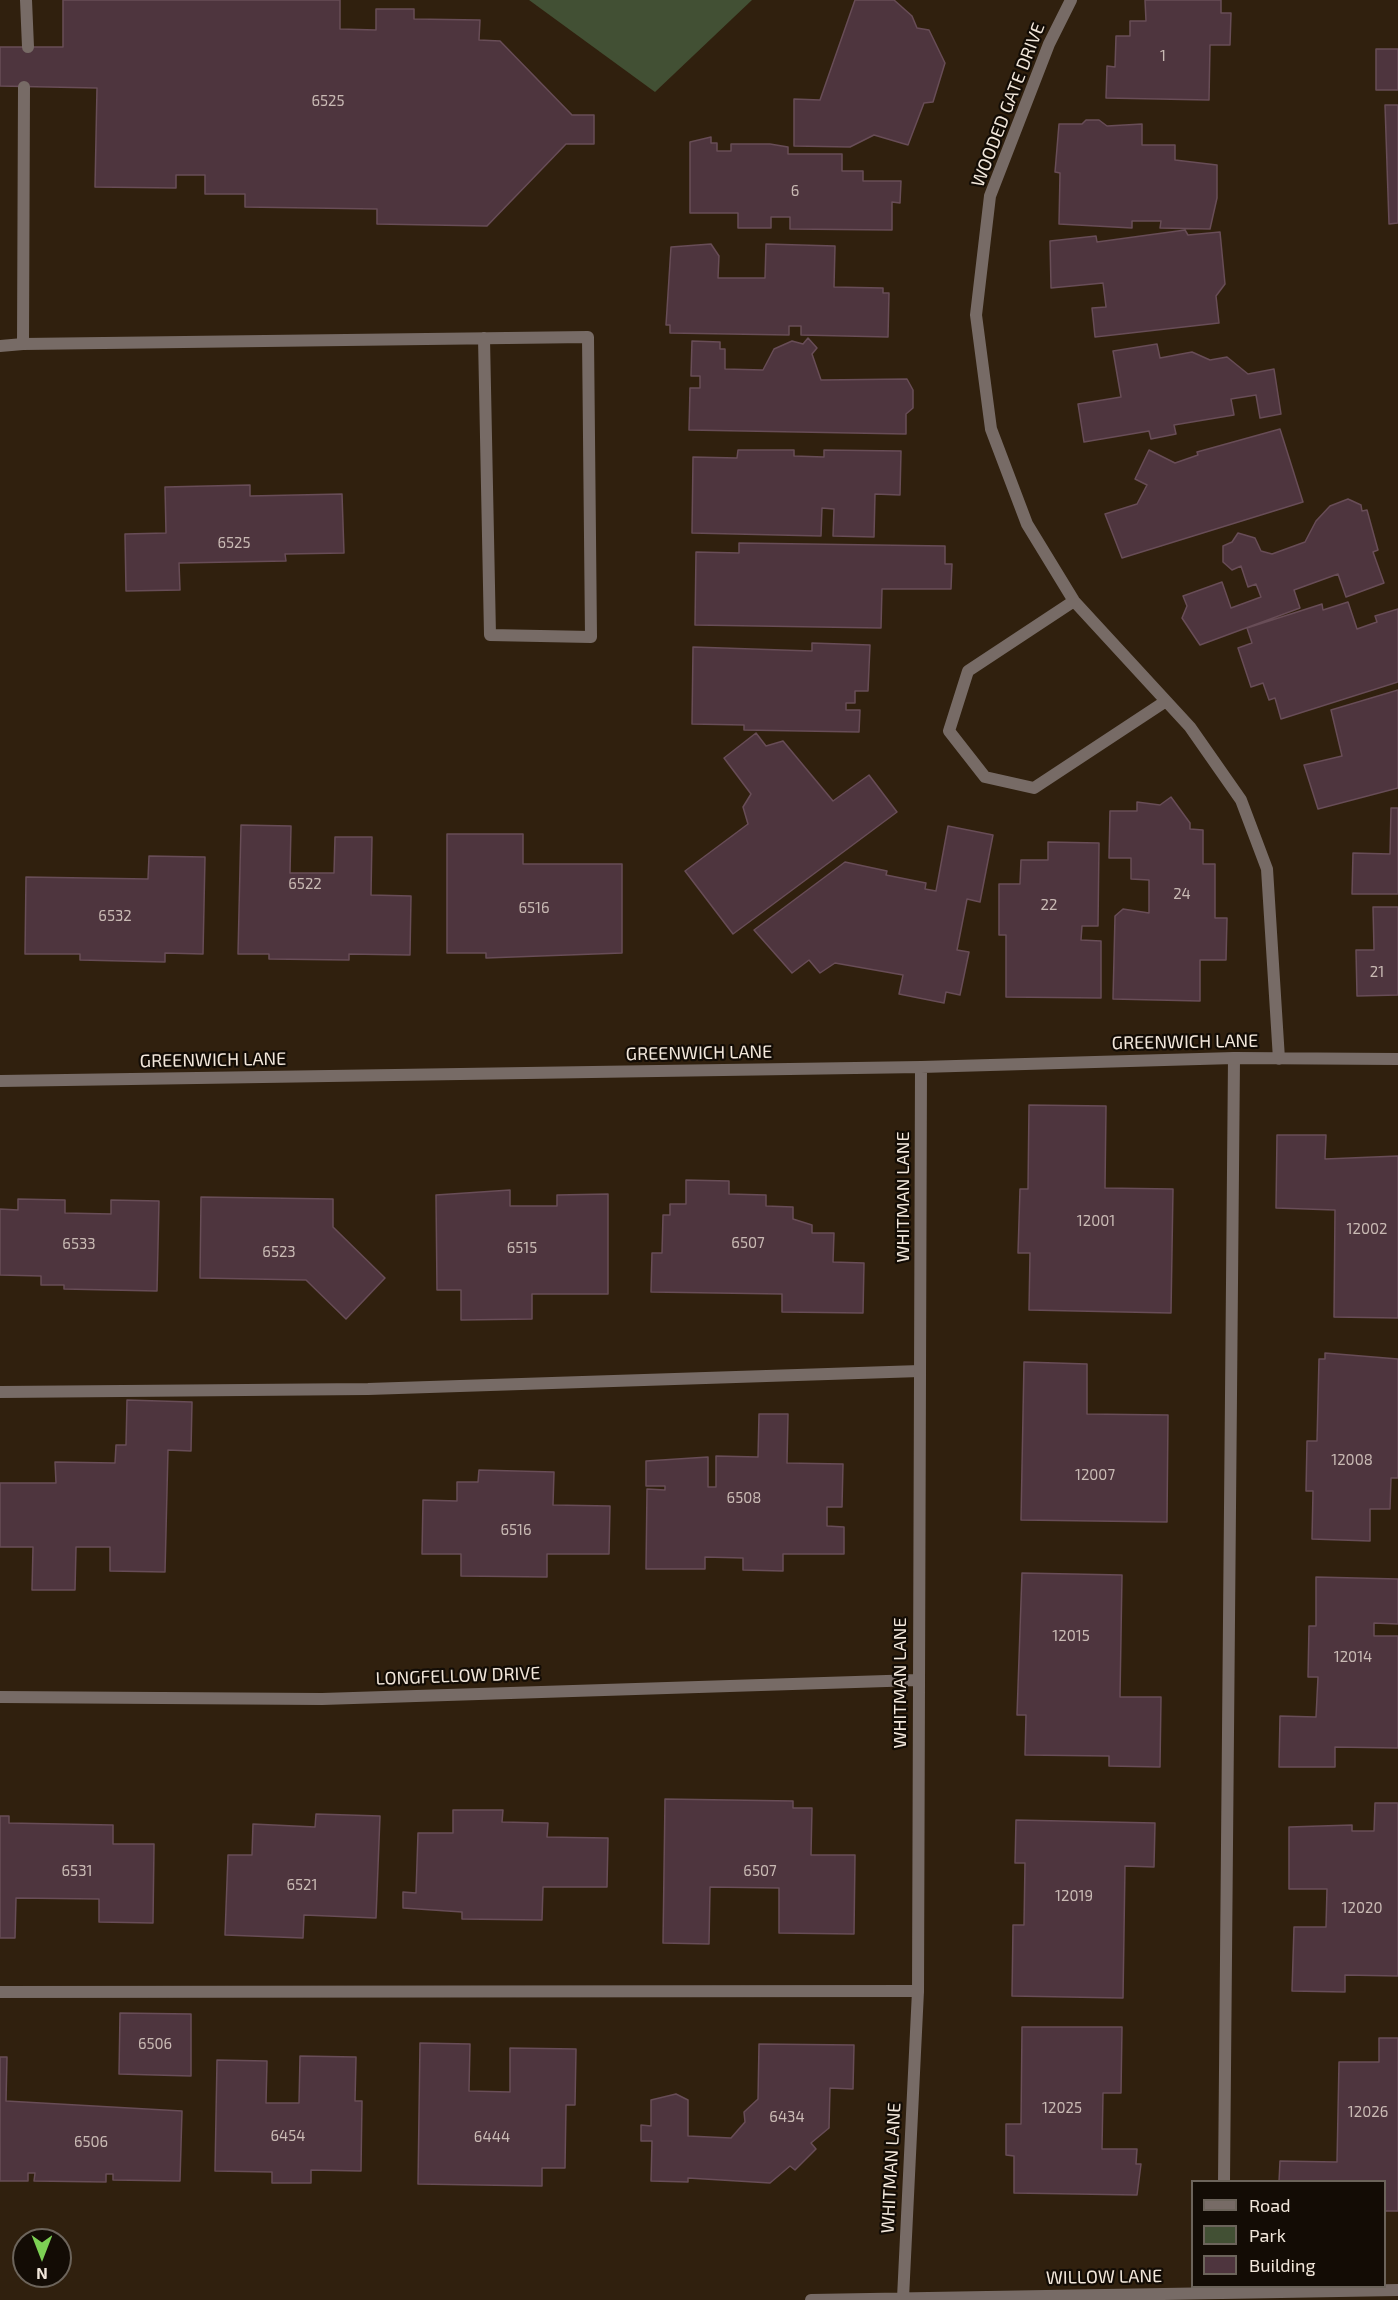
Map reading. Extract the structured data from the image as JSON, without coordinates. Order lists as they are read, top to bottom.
{
  "streets": {
    "street": [
      "WOODED GATE DRIVE",
      "GREENWICH LANE",
      "WHITMAN LANE",
      "LONGFELLOW DRIVE",
      "WILLOW LANE"
    ]
  },
  "crossings": [
    ["WOODED GATE DRIVE", "GREENWICH LANE"],
    ["GREENWICH LANE", "WHITMAN LANE"],
    ["WHITMAN LANE", "LONGFELLOW DRIVE"],
    ["WHITMAN LANE", "WILLOW LANE"]
  ],
  "house_numbers": [
    "1",
    "6525",
    "6",
    "6525",
    "6522",
    "24",
    "22",
    "6516",
    "6532",
    "21",
    "12001",
    "12002",
    "6507",
    "6533",
    "6515",
    "6523",
    "12008",
    "12007",
    "6508",
    "6516",
    "12015",
    "12014",
    "6531",
    "6507",
    "6521",
    "12019",
    "12020",
    "6506",
    "12025",
    "12026",
    "6434",
    "6454",
    "6444",
    "6506"
  ],
  "legend": ["Road", "Park", "Building"],
  "north": "bottom"
}
